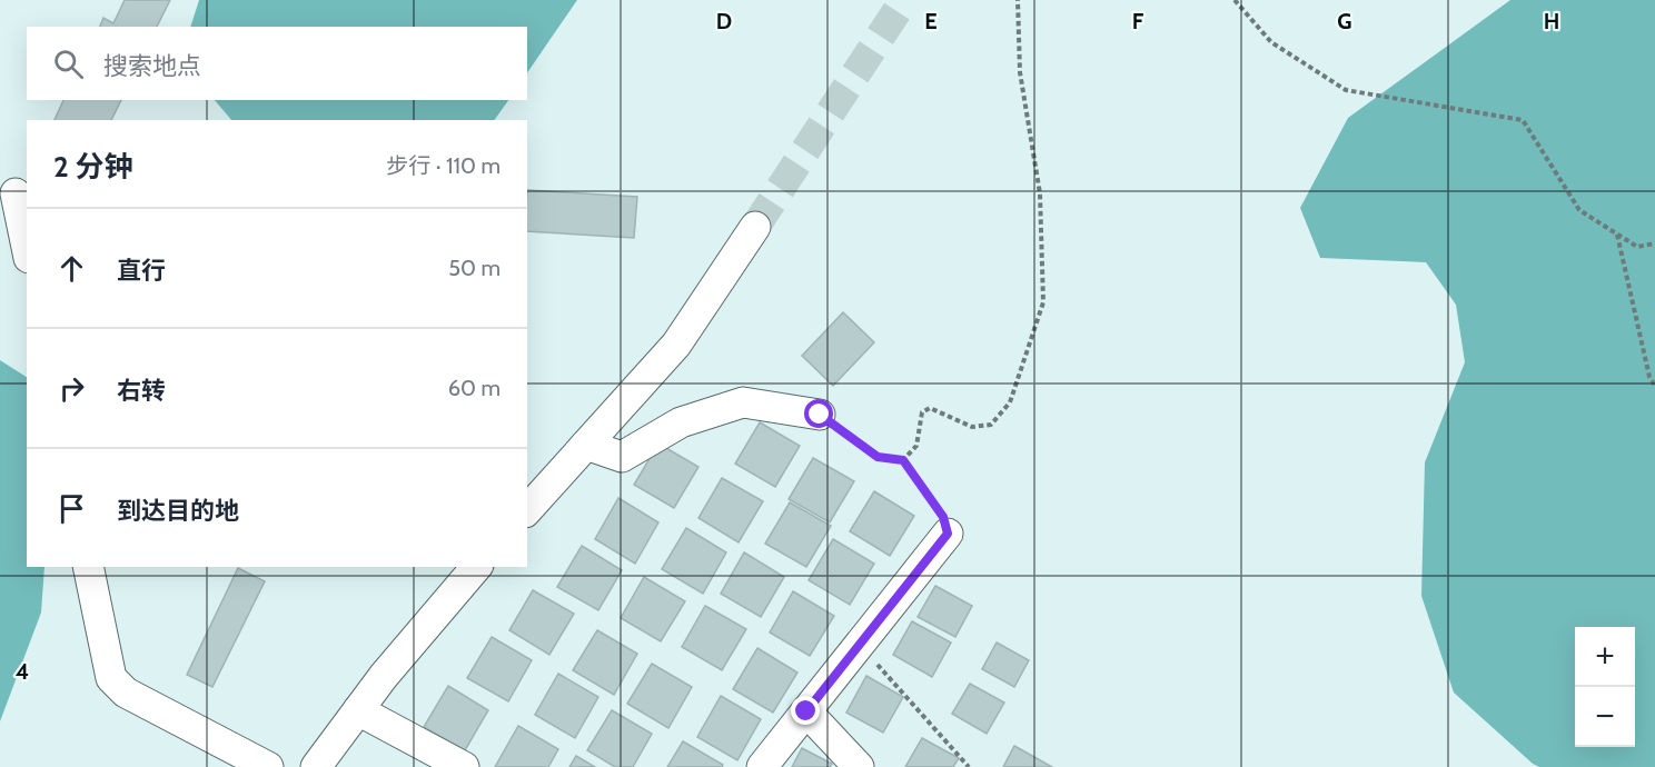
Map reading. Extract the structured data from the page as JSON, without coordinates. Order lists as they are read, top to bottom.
{
  "page": {
    "search": "搜索地点",
    "heading": ["2 分钟", "步行 · 110 m"],
    "list": [
      ["直行", "50 m"],
      ["右转", "60 m"],
      "到达目的地"
    ],
    "map_buttons": ["+", "−"]
  },
  "grid": {
    "columns": [
      "D",
      "E",
      "F",
      "G",
      "H"
    ],
    "rows": ["4"]
  }
}
